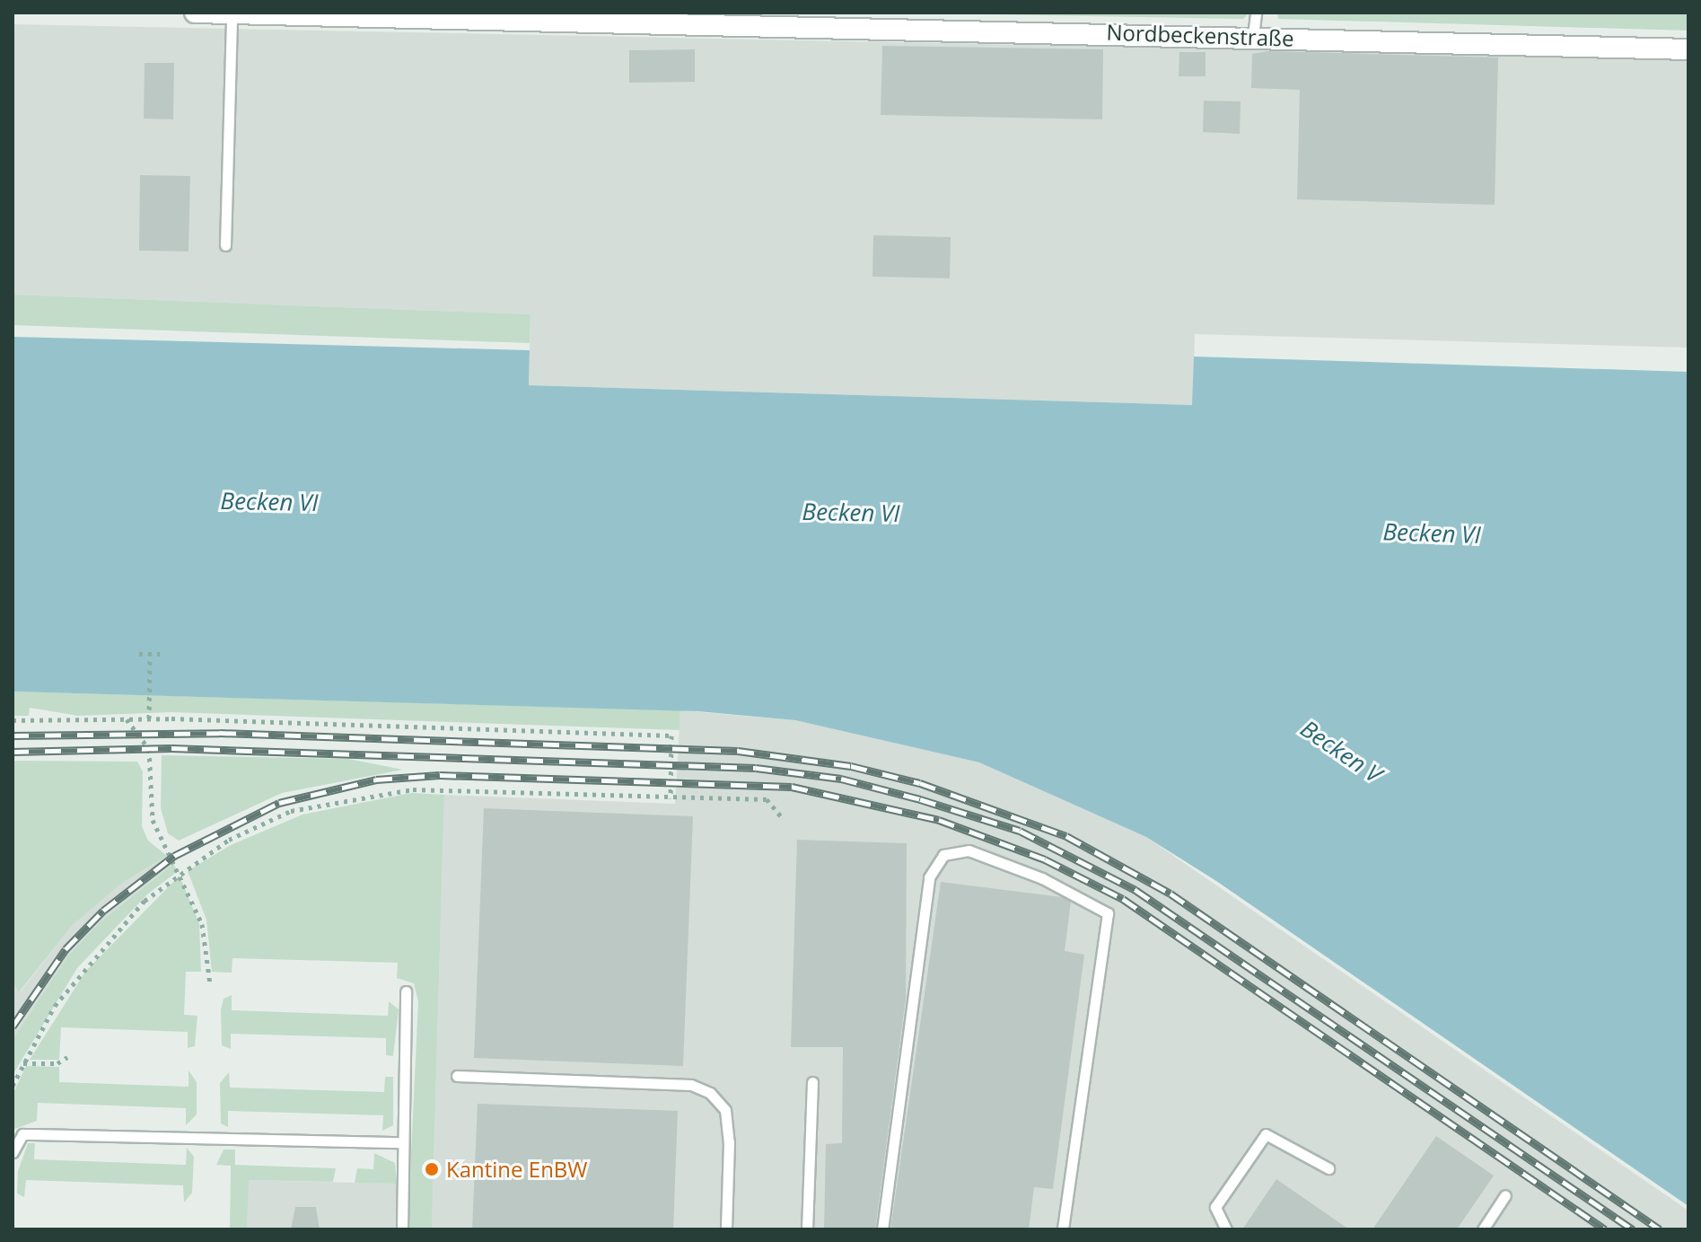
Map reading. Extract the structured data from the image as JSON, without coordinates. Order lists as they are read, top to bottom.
{
  "streets": {
    "street": ["Nordbeckenstraße"]
  },
  "water": ["Becken VI", "Becken V"],
  "places": ["Kantine EnBW"]
}
